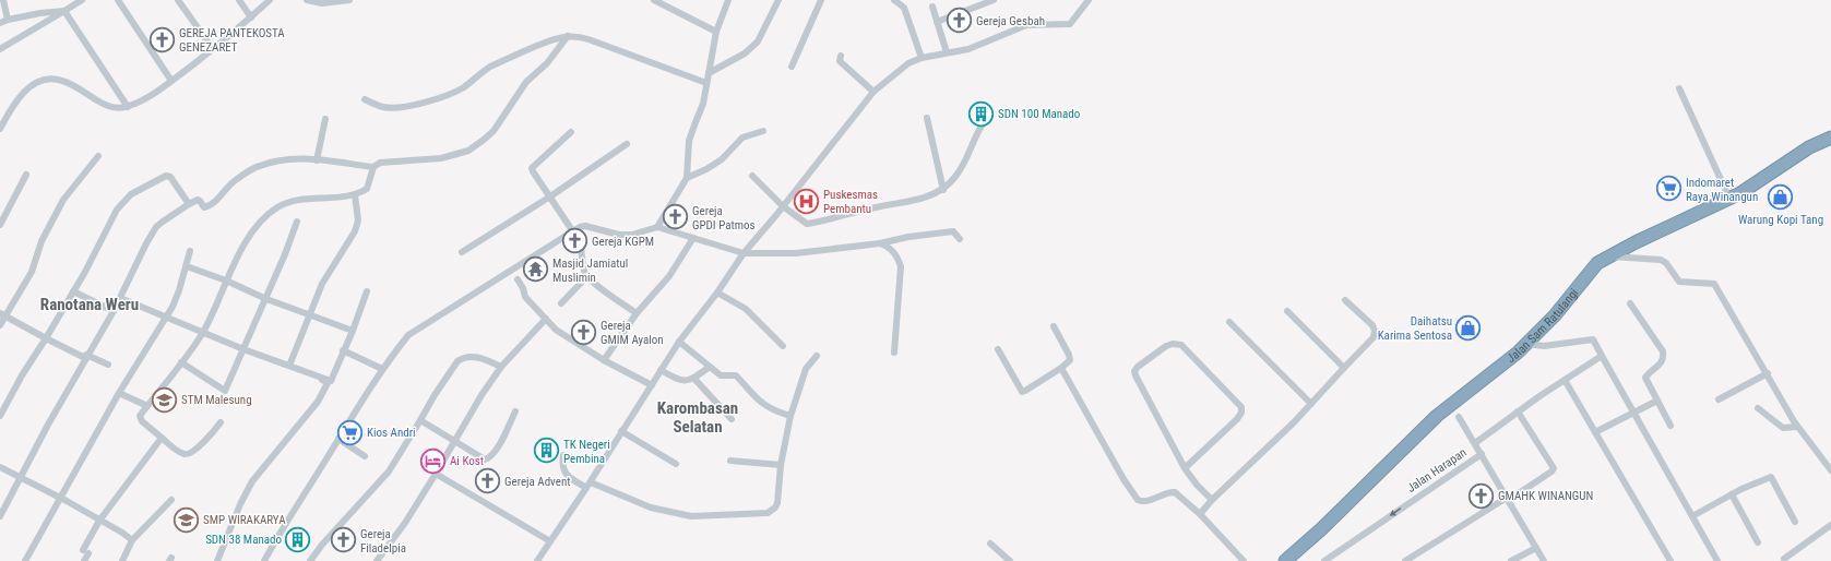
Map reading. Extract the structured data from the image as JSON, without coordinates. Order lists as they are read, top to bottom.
{
  "streets": {
    "highway": ["Jalan Sam Ratulangi"],
    "street": ["Jalan Harapan"]
  },
  "districts": ["Ranotana Weru", "Karombasan Selatan"],
  "places": {
    "church": [
      "Gereja Gesbah",
      "GEREJA PANTEKOSTA GENEZARET",
      "Gereja GPDI Patmos",
      "Gereja KGPM",
      "Gereja GMIM Ayalon",
      "Gereja Advent",
      "GMAHK WINANGUN",
      "Gereja Filadelpia"
    ],
    "building": ["SDN 100 Manado", "TK Negeri Pembina", "SDN 38 Manado"],
    "supermarket": ["Indomaret Raya Winangun", "Kios Andri"],
    "shop": ["Warung Kopi Tang", "Daihatsu Karima Sentosa"],
    "hospital": ["Puskesmas Pembantu"],
    "temple": ["Masjid Jamiatul Muslimin"],
    "school or university": ["STM Malesung", "SMP WIRAKARYA"],
    "hotel": ["Ai Kost"]
  }
}
